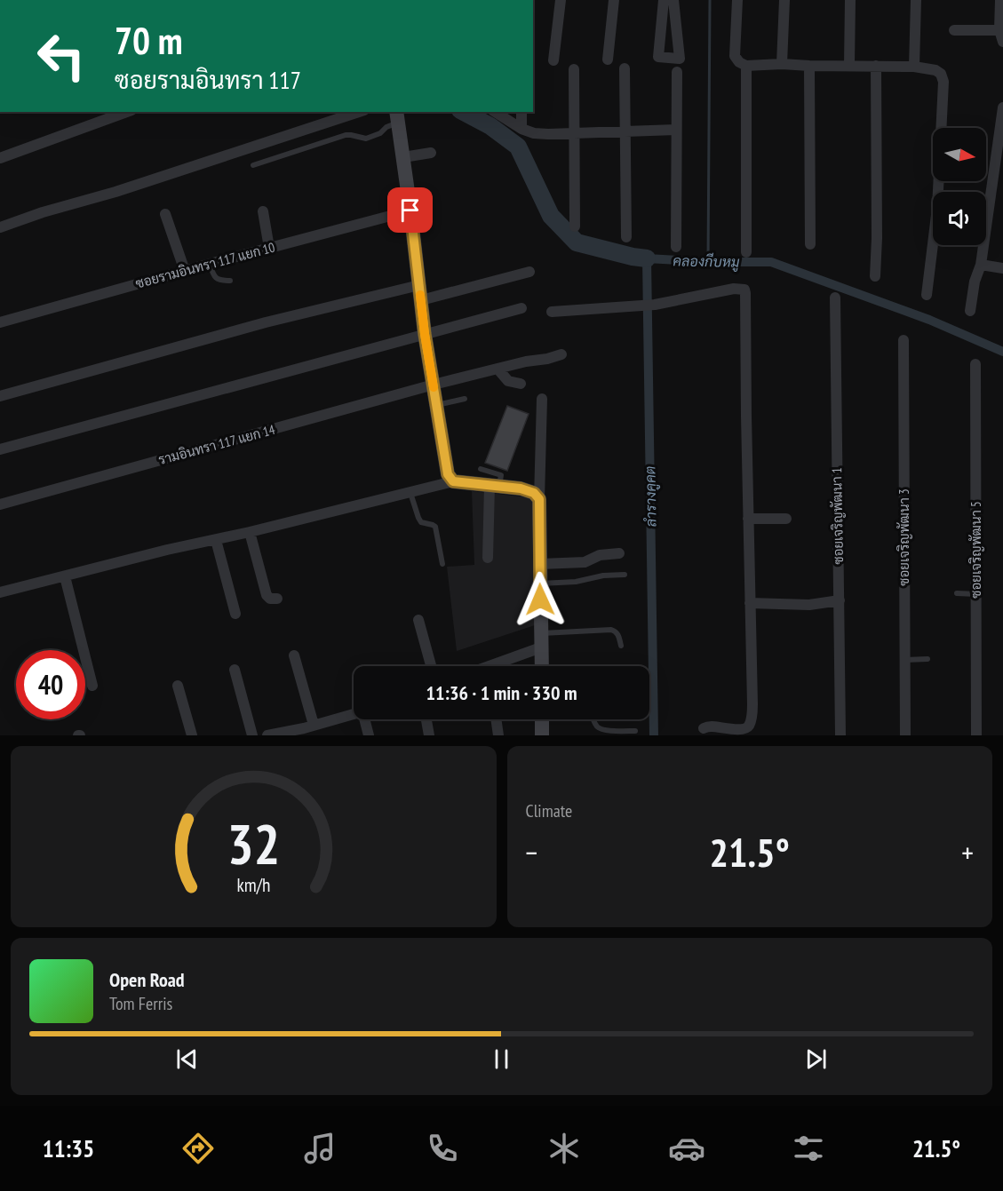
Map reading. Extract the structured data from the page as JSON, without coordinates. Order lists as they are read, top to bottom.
{
  "streets": {
    "street": [
      "ซอยรามอินทรา 117 แยก 10",
      "รามอินทรา 117 แยก 14",
      "ซอยเจริญพัฒนา 1",
      "ซอยเจริญพัฒนา 3",
      "ซอยเจริญพัฒนา 5"
    ]
  },
  "water": ["คลองกีบหมู", "ลำรางคูคต"],
  "north": "right",
  "page": {
    "turn": ["70 m", "ซอยรามอินทรา 117"],
    "limit": "40",
    "trip": "11:36 · 1 min · 330 m",
    "tile": "Climate",
    "heat": ["−", "21.5°", "+"],
    "song": ["Open Road", "Tom Ferris"],
    "tabs": ["11:35", "21.5°"],
    "gauge": ["32", "km/h"]
  }
}
